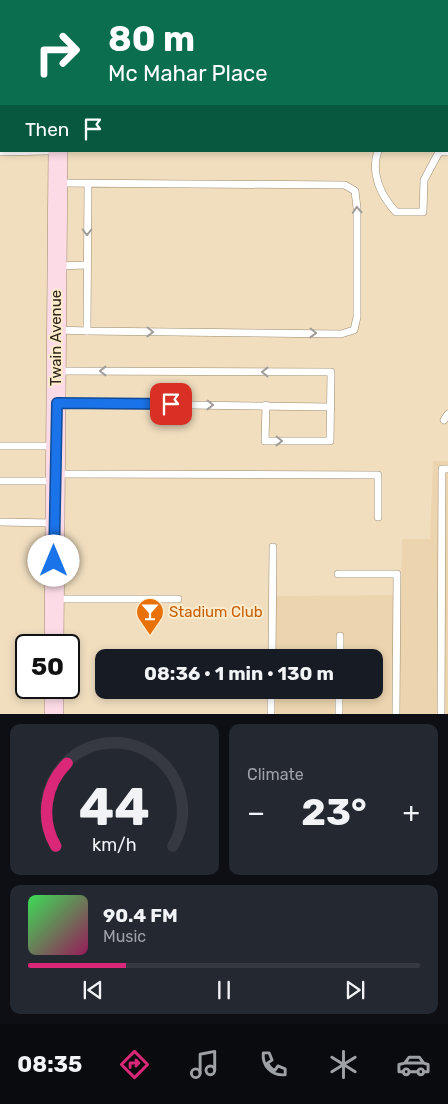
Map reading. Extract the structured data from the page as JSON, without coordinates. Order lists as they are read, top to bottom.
{
  "streets": {
    "main road": ["Twain Avenue"]
  },
  "places": {
    "bar": ["Stadium Club"]
  },
  "page": {
    "turn": ["80 m", "Mc Mahar Place"],
    "then": "Then",
    "limit": "50",
    "trip": "08:36 · 1 min · 130 m",
    "tile": "Climate",
    "heat": ["−", "23°", "+"],
    "song": ["90.4 FM", "Music"],
    "tabs": "08:35",
    "gauge": ["44", "km/h"]
  }
}
